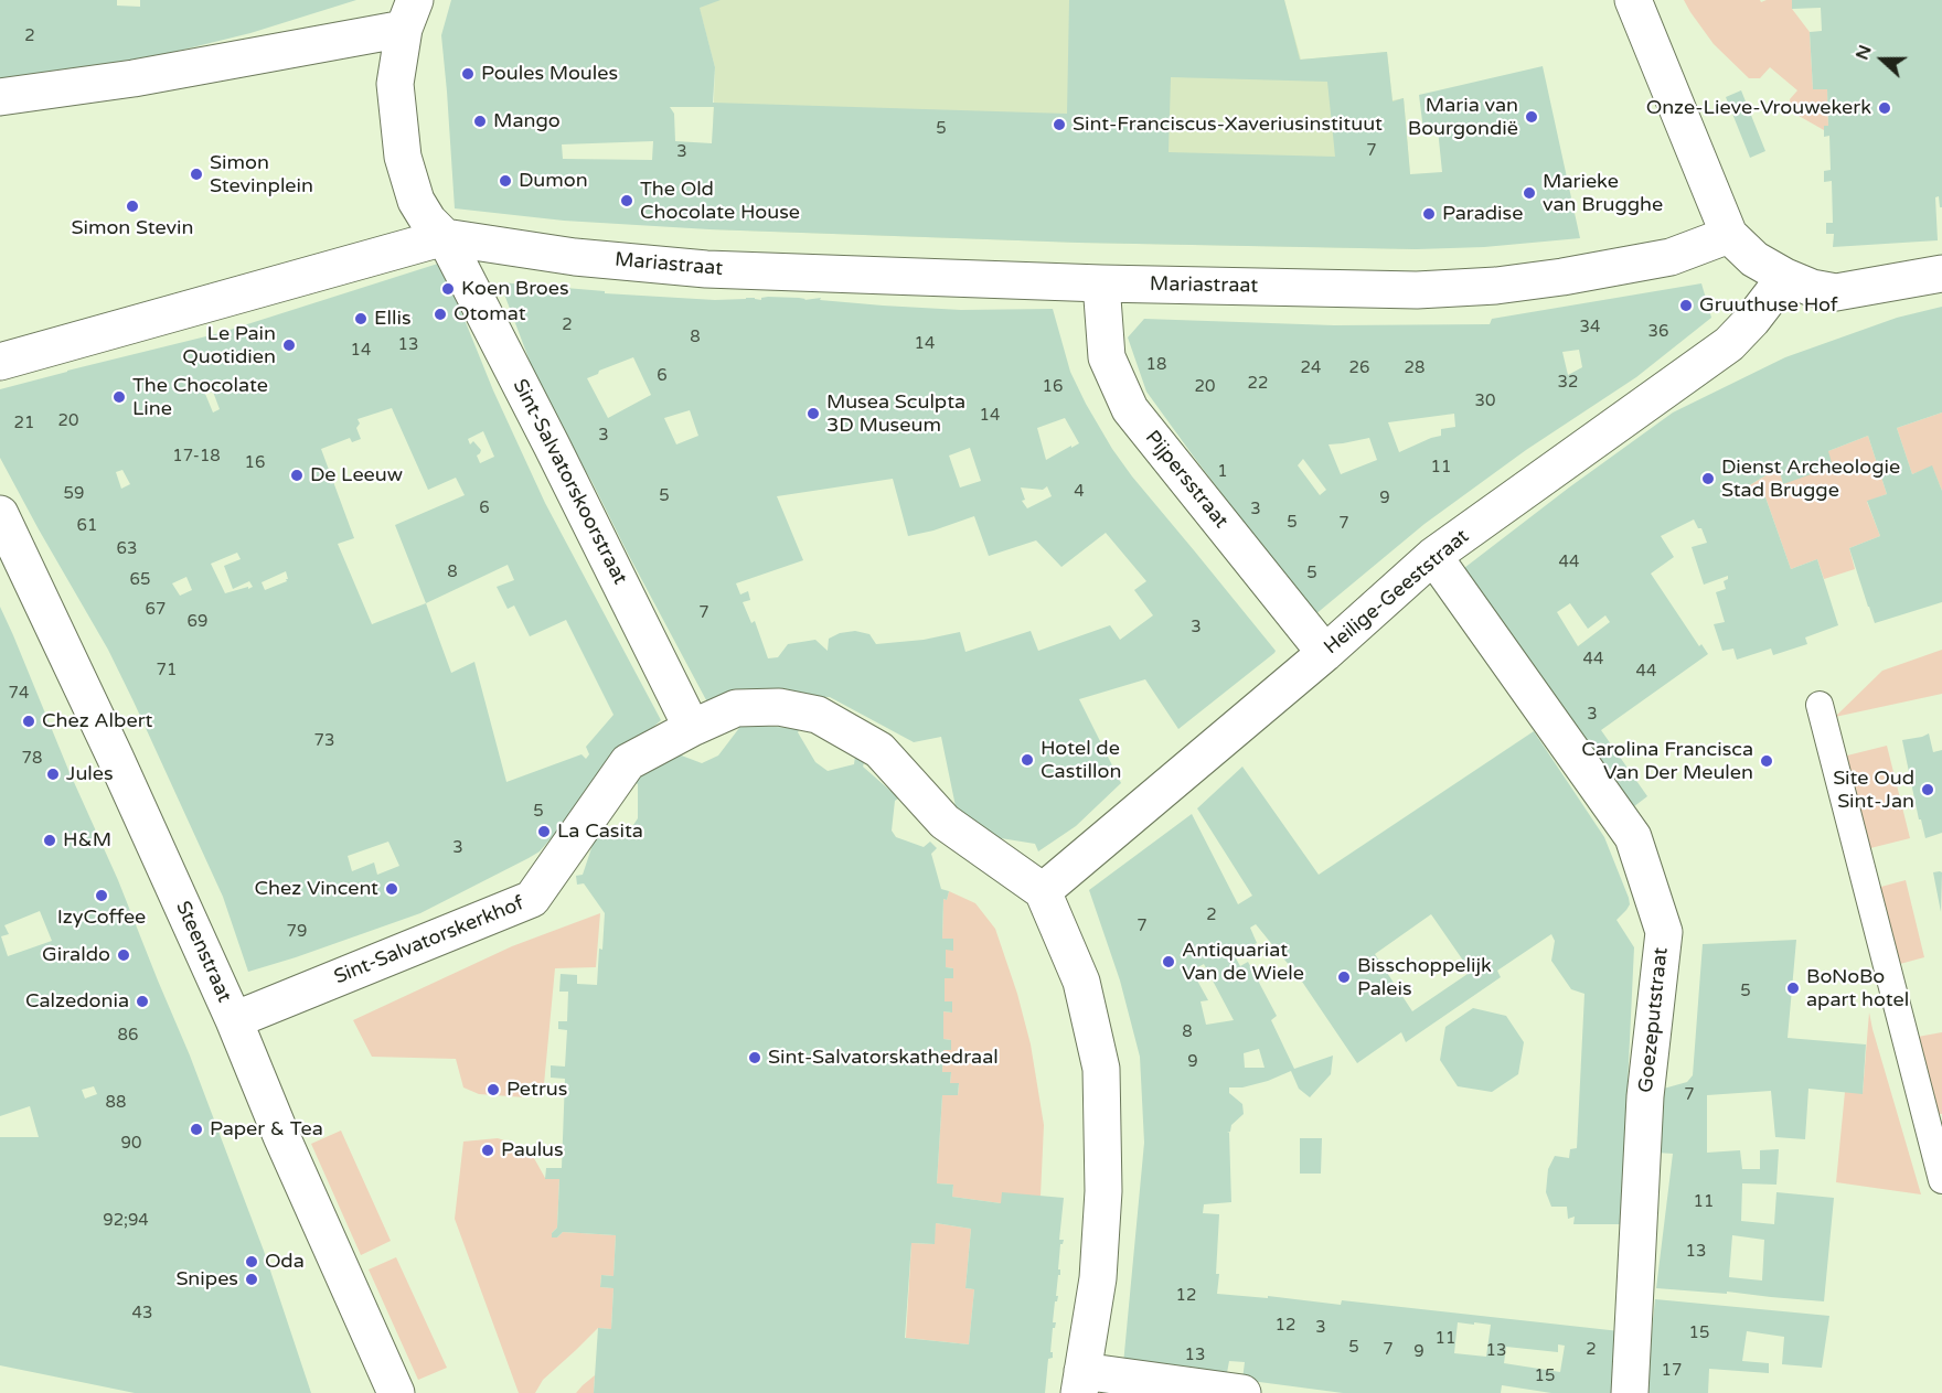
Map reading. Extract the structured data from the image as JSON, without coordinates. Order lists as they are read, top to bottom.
{
  "streets": {
    "street": [
      "Mariastraat",
      "Pijpersstraat",
      "Sint-Salvatorskoorstraat",
      "Heilige-Geeststraat",
      "Sint-Salvatorskerkhof",
      "Steenstraat",
      "Goezeputstraat"
    ]
  },
  "crossings": [
    ["Mariastraat", "Pijpersstraat"],
    ["Mariastraat", "Sint-Salvatorskoorstraat"],
    ["Pijpersstraat", "Heilige-Geeststraat"],
    ["Sint-Salvatorskoorstraat", "Sint-Salvatorskerkhof"],
    ["Heilige-Geeststraat", "Sint-Salvatorskerkhof"],
    ["Heilige-Geeststraat", "Goezeputstraat"],
    ["Sint-Salvatorskerkhof", "Steenstraat"]
  ],
  "places": [
    "Poules Moules",
    "Onze-Lieve-Vrouwekerk",
    "Maria van Bourgondië",
    "Mango",
    "Sint-Franciscus-Xaveriusinstituut",
    "Simon Stevinplein",
    "Dumon",
    "Marieke van Brugghe",
    "The Old Chocolate House",
    "Simon Stevin",
    "Paradise",
    "Koen Broes",
    "Gruuthuse Hof",
    "Otomat",
    "Ellis",
    "Le Pain Quotidien",
    "The Chocolate Line",
    "Musea Sculpta 3D Museum",
    "De Leeuw",
    "Dienst Archeologie Stad Brugge",
    "Chez Albert",
    "Hotel de Castillon",
    "Carolina Francisca Van Der Meulen",
    "Jules",
    "Site Oud Sint-Jan",
    "La Casita",
    "H&M",
    "Chez Vincent",
    "IzyCoffee",
    "Giraldo",
    "Antiquariat Van de Wiele",
    "Bisschoppelijk Paleis",
    "BoNoBo apart hotel",
    "Calzedonia",
    "Sint-Salvatorskathedraal",
    "Petrus",
    "Paper & Tea",
    "Paulus",
    "Oda",
    "Snipes"
  ],
  "house_numbers": [
    "2",
    "5",
    "7",
    "3",
    "2",
    "34",
    "36",
    "8",
    "14",
    "13",
    "14",
    "18",
    "24",
    "26",
    "28",
    "6",
    "32",
    "22",
    "16",
    "20",
    "30",
    "14",
    "20",
    "21",
    "3",
    "17-18",
    "16",
    "11",
    "1",
    "4",
    "59",
    "5",
    "9",
    "6",
    "3",
    "5",
    "7",
    "61",
    "63",
    "44",
    "8",
    "5",
    "65",
    "67",
    "7",
    "69",
    "3",
    "44",
    "71",
    "44",
    "74",
    "3",
    "73",
    "78",
    "5",
    "3",
    "2",
    "7",
    "79",
    "5",
    "8",
    "86",
    "9",
    "7",
    "88",
    "90",
    "11",
    "92;94",
    "13",
    "12",
    "43",
    "12",
    "3",
    "15",
    "11",
    "5",
    "7",
    "2",
    "13",
    "9",
    "13",
    "17",
    "15"
  ],
  "north": "left"
}
